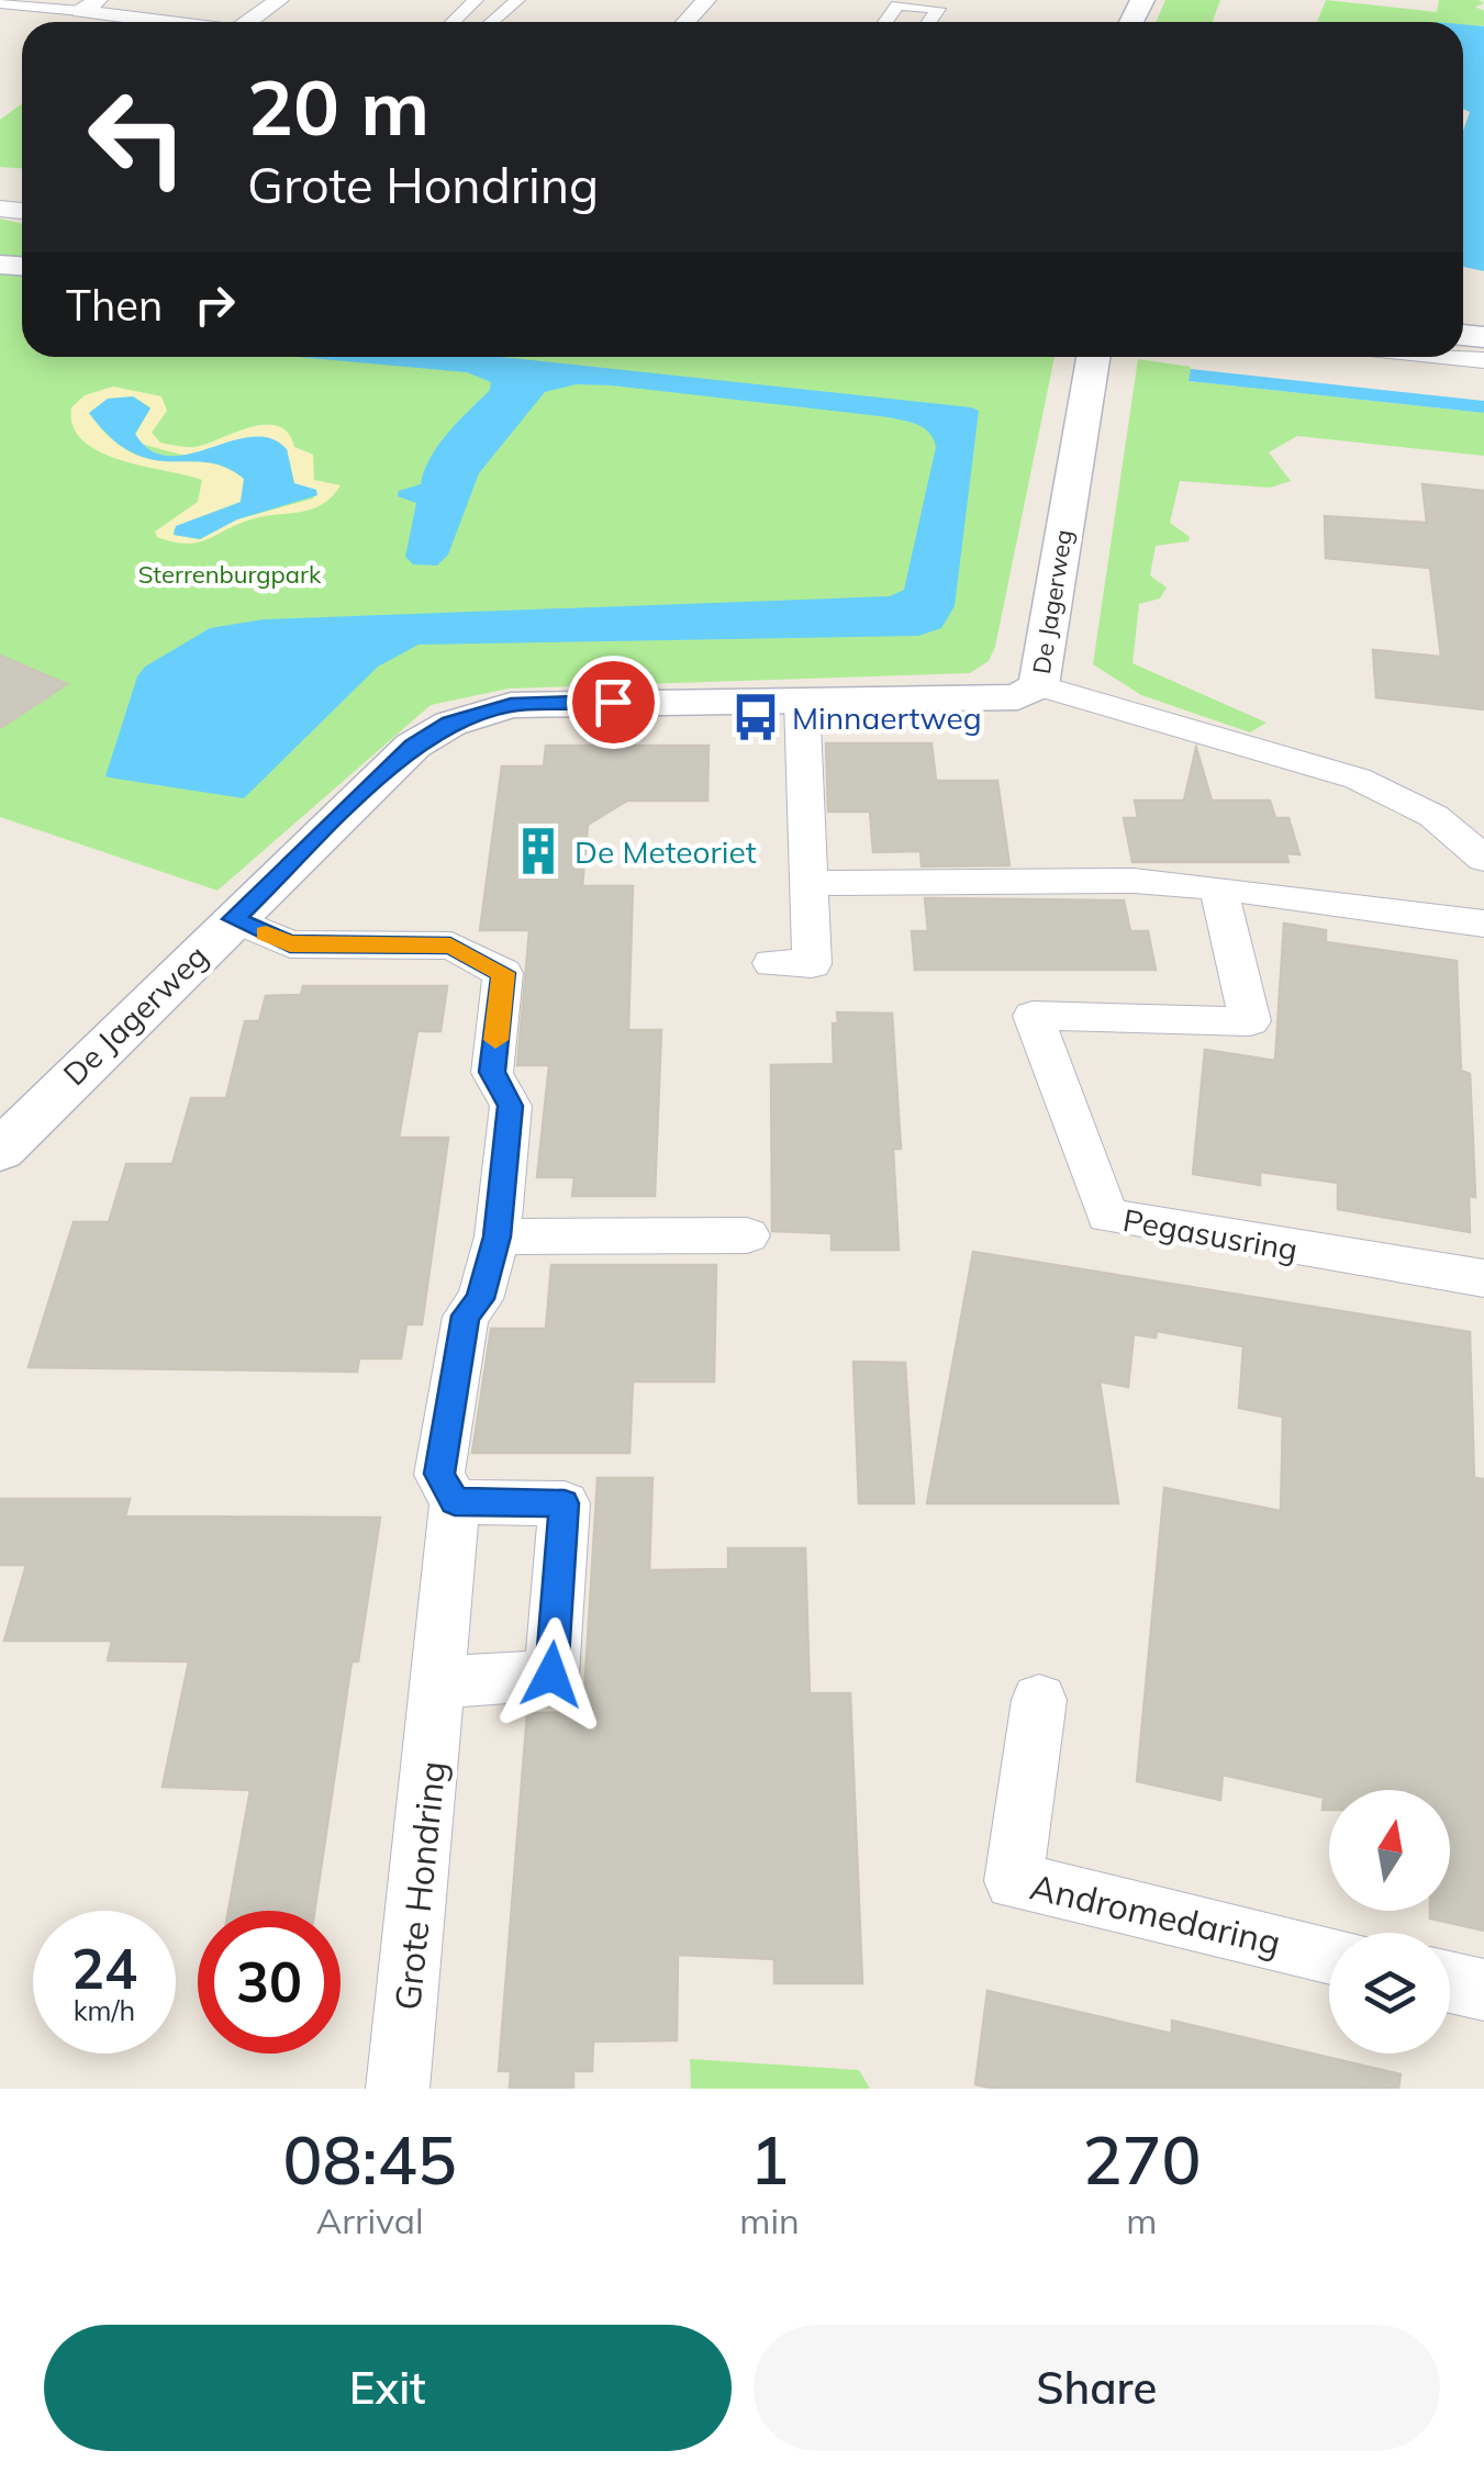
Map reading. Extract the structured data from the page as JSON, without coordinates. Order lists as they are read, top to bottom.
{
  "streets": {
    "street": [
      "De Jagerweg",
      "Pegasusring",
      "Grote Hondring",
      "Andromedaring"
    ]
  },
  "crossings": [
    ["De Jagerweg", "Grote Hondring"]
  ],
  "parks": ["Sterrenburgpark"],
  "places": {
    "bus stop": ["Minnaertweg"],
    "building": ["De Meteoriet"]
  },
  "north": "top",
  "page": {
    "turn": ["20 m", "Grote Hondring"],
    "then": "Then",
    "speed": "24 km/h",
    "limit": "30",
    "eta": [
      "08:45",
      "Arrival",
      "1",
      "min",
      "270",
      "m"
    ],
    "buttons": ["Exit", "Share"]
  }
}
